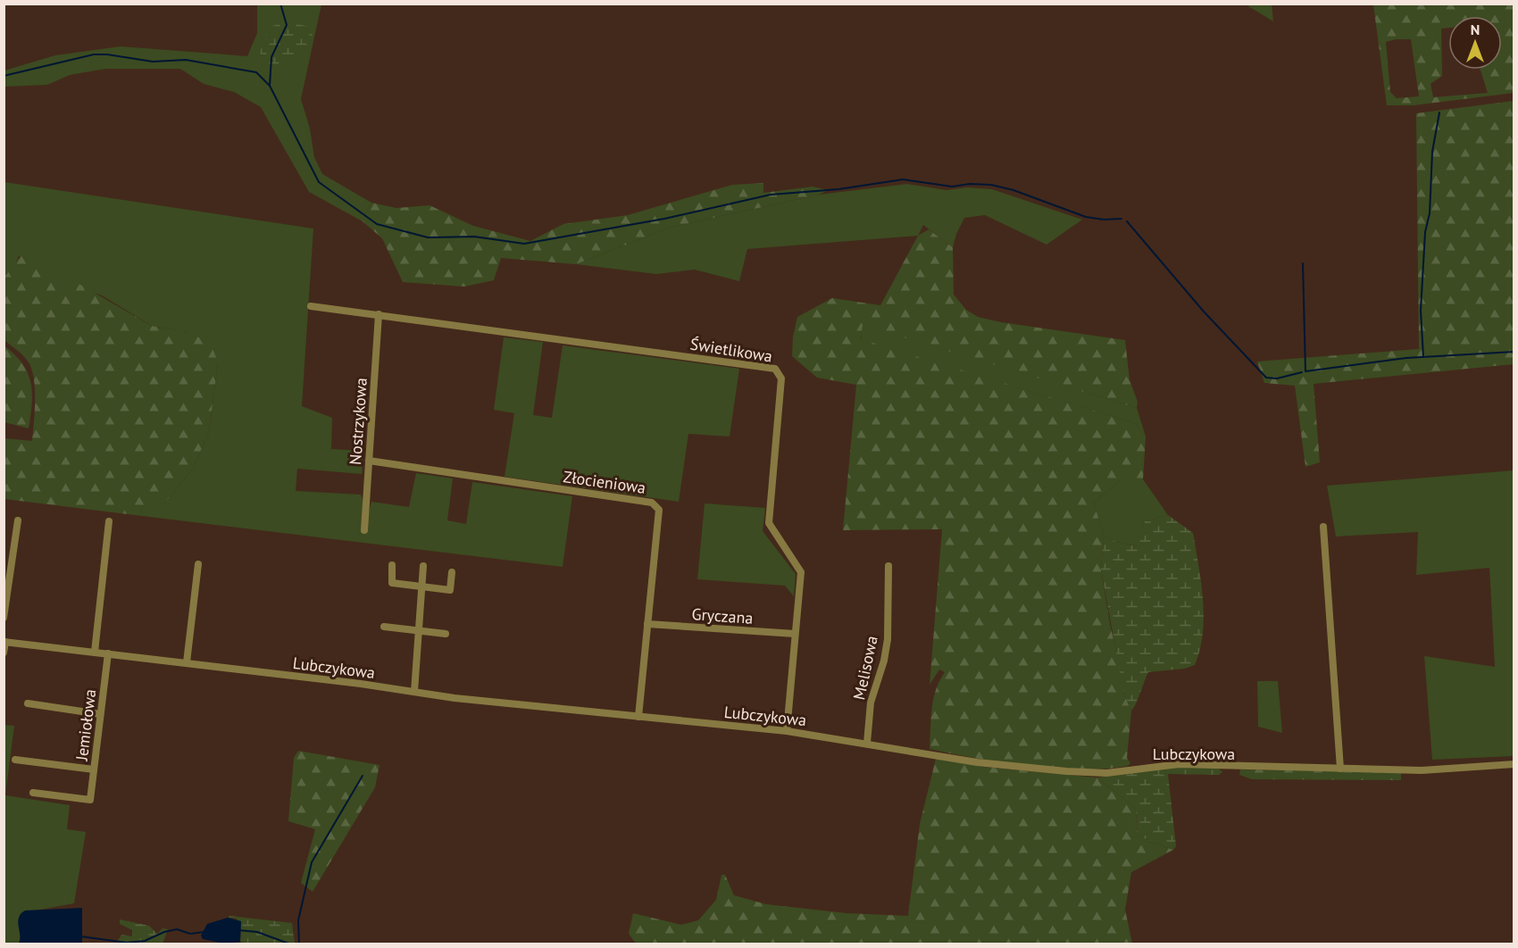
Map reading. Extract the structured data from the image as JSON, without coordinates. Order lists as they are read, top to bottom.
{
  "streets": {
    "street": [
      "Świetlikowa",
      "Nostrzykowa",
      "Złocieniowa",
      "Gryczana",
      "Lubczykowa",
      "Melisowa",
      "Jemiołowa"
    ]
  },
  "crossings": [
    ["Świetlikowa", "Nostrzykowa"],
    ["Świetlikowa", "Gryczana"],
    ["Świetlikowa", "Lubczykowa"],
    ["Nostrzykowa", "Złocieniowa"],
    ["Złocieniowa", "Gryczana"],
    ["Złocieniowa", "Lubczykowa"],
    ["Lubczykowa", "Melisowa"],
    ["Lubczykowa", "Jemiołowa"]
  ],
  "north": "top"
}
